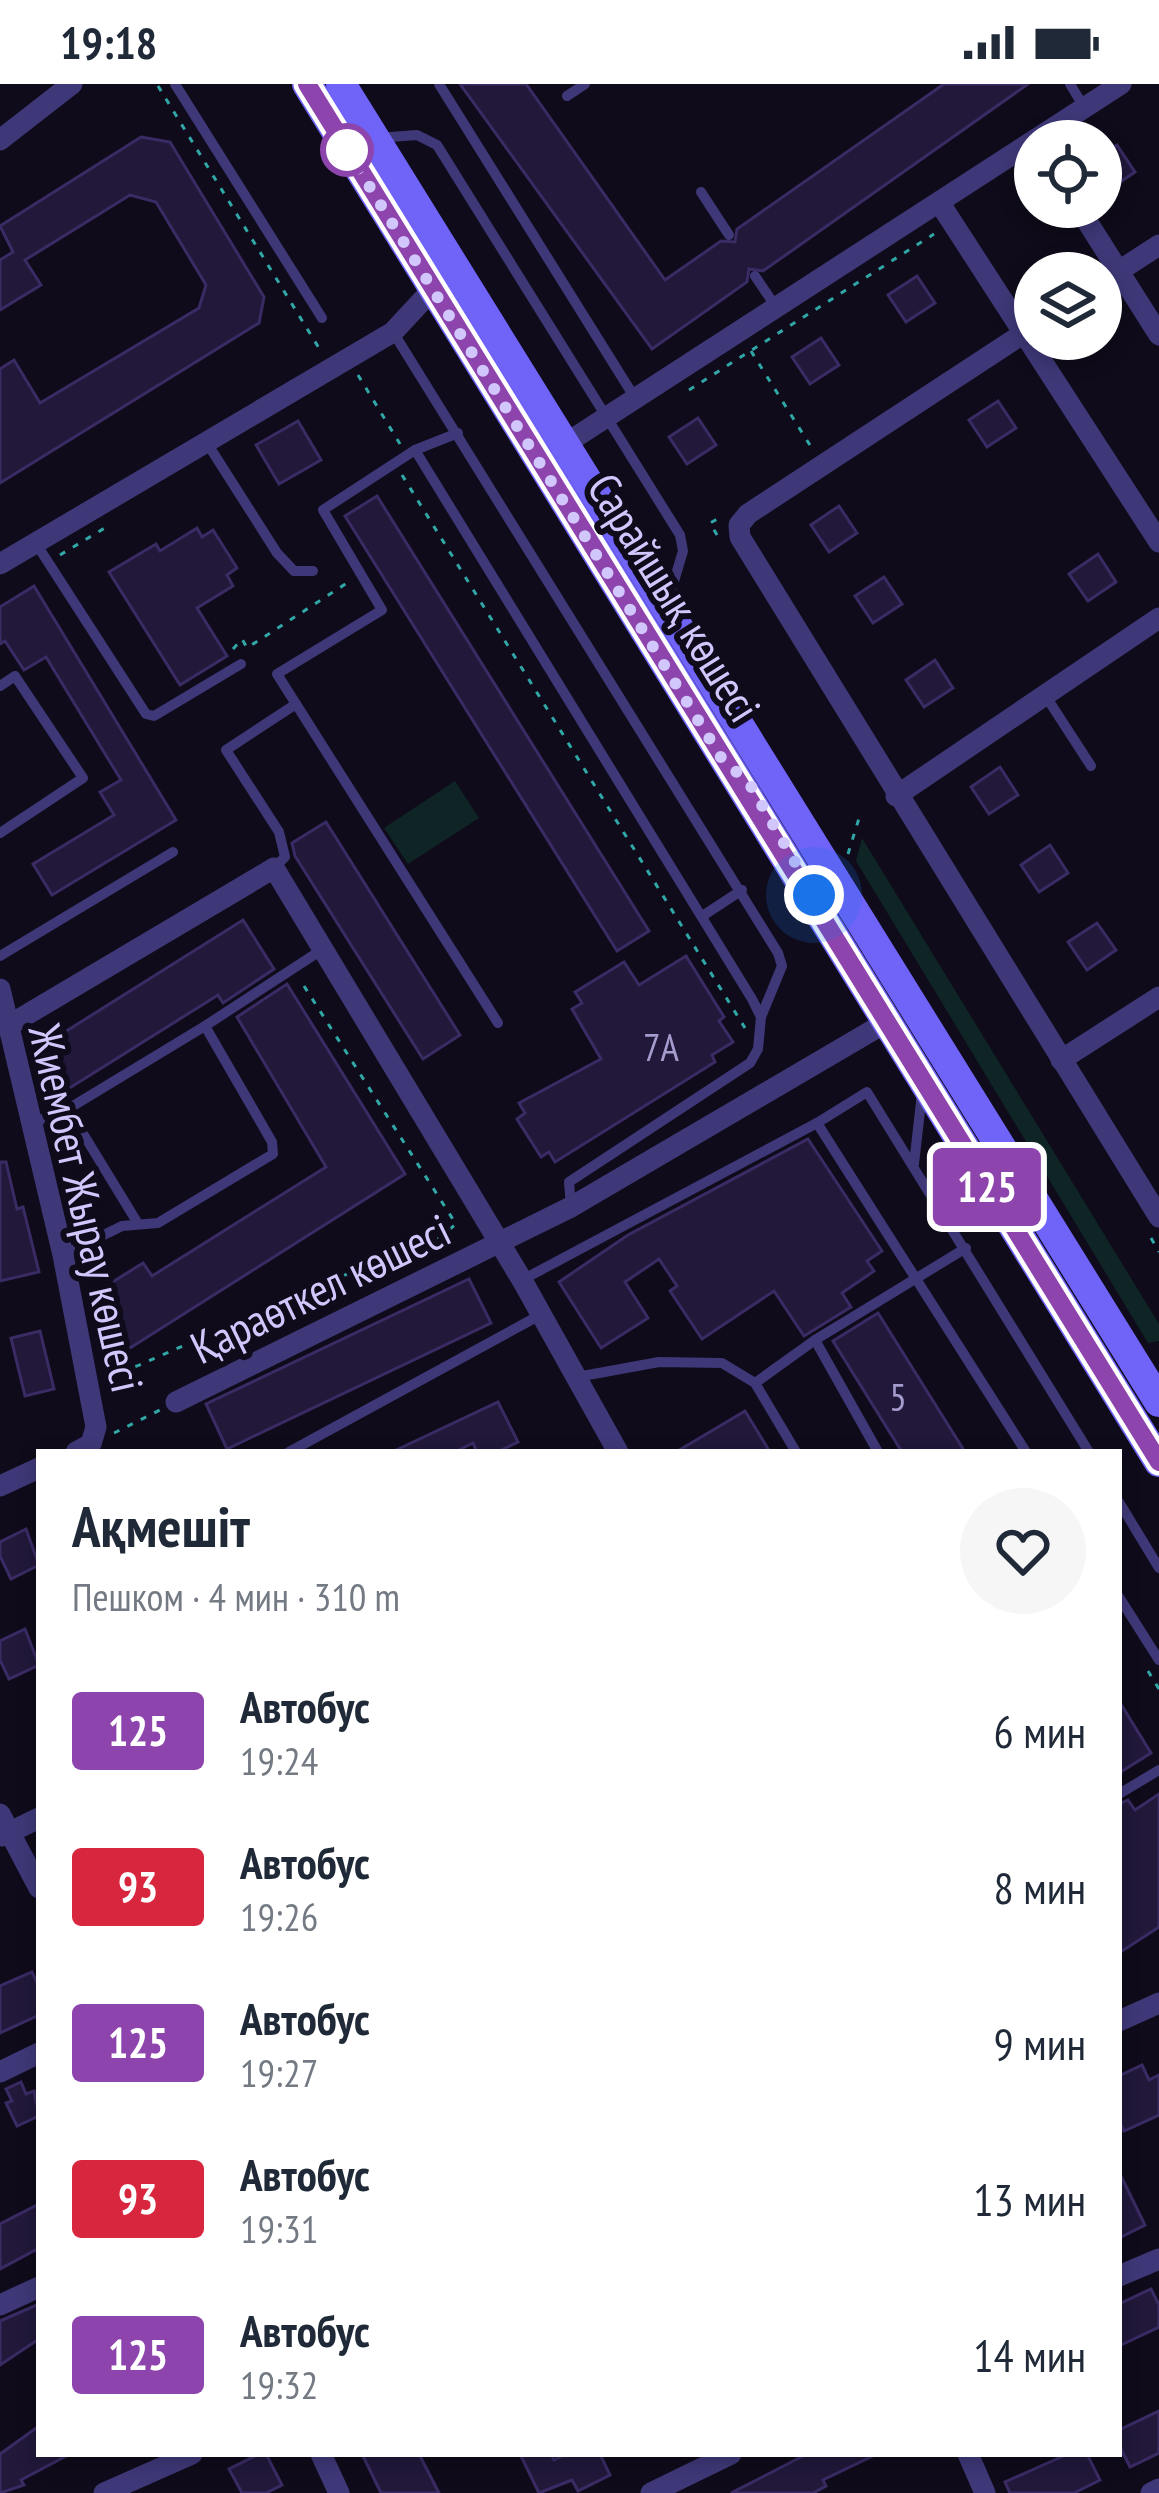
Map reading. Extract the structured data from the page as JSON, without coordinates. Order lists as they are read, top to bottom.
{
  "streets": {
    "main road": ["Сарайшық көшесі"],
    "street": ["Жиембет Жырау көшесі", "Қараөткел көшесі"]
  },
  "crossings": [
    ["Сарайшық көшесі", "Қараөткел көшесі"]
  ],
  "lines": ["bus line 125"],
  "house_numbers": ["7А", "5"],
  "page": {
    "status": "19:18",
    "on_map": "125",
    "heading": ["Ақмешіт", "Пешком · 4 мин · 310 m"],
    "list": [
      {
        "mark": "125",
        "name": "Автобус",
        "note": "19:24",
        "value": "6 мин"
      },
      {
        "mark": "93",
        "name": "Автобус",
        "note": "19:26",
        "value": "8 мин"
      },
      {
        "mark": "125",
        "name": "Автобус",
        "note": "19:27",
        "value": "9 мин"
      },
      {
        "mark": "93",
        "name": "Автобус",
        "note": "19:31",
        "value": "13 мин"
      },
      {
        "mark": "125",
        "name": "Автобус",
        "note": "19:32",
        "value": "14 мин"
      }
    ]
  }
}
